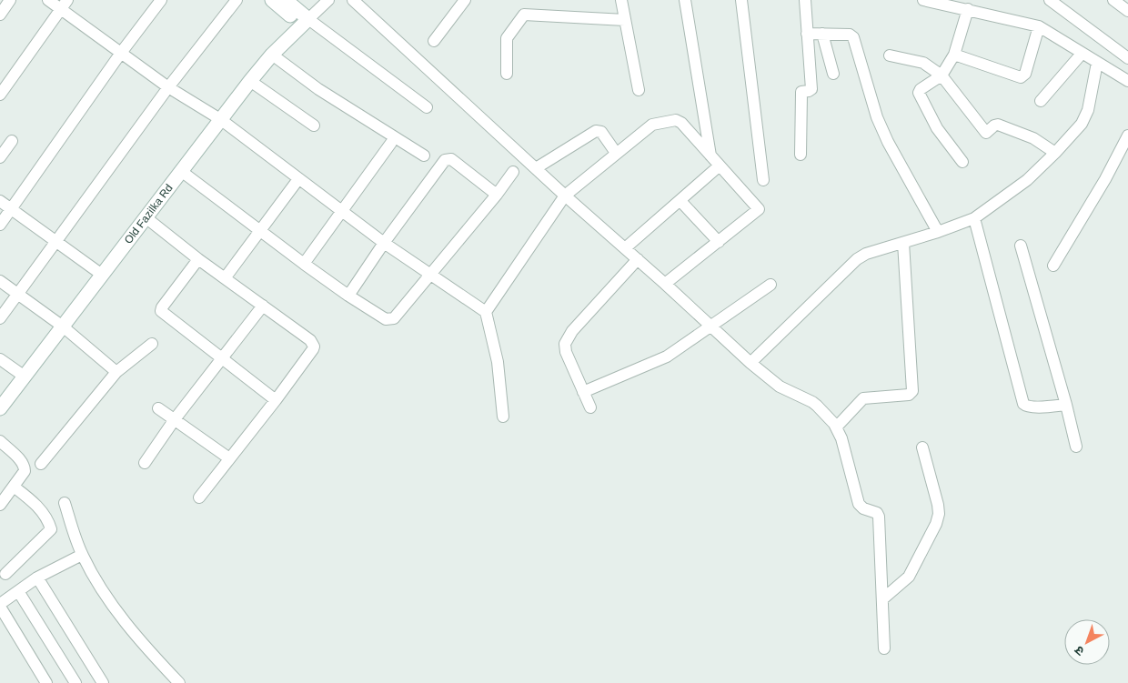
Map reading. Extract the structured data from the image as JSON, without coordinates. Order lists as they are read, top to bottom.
{
  "streets": {
    "main road": ["Old Fazilka Rd"]
  },
  "north": "bottom left"
}
